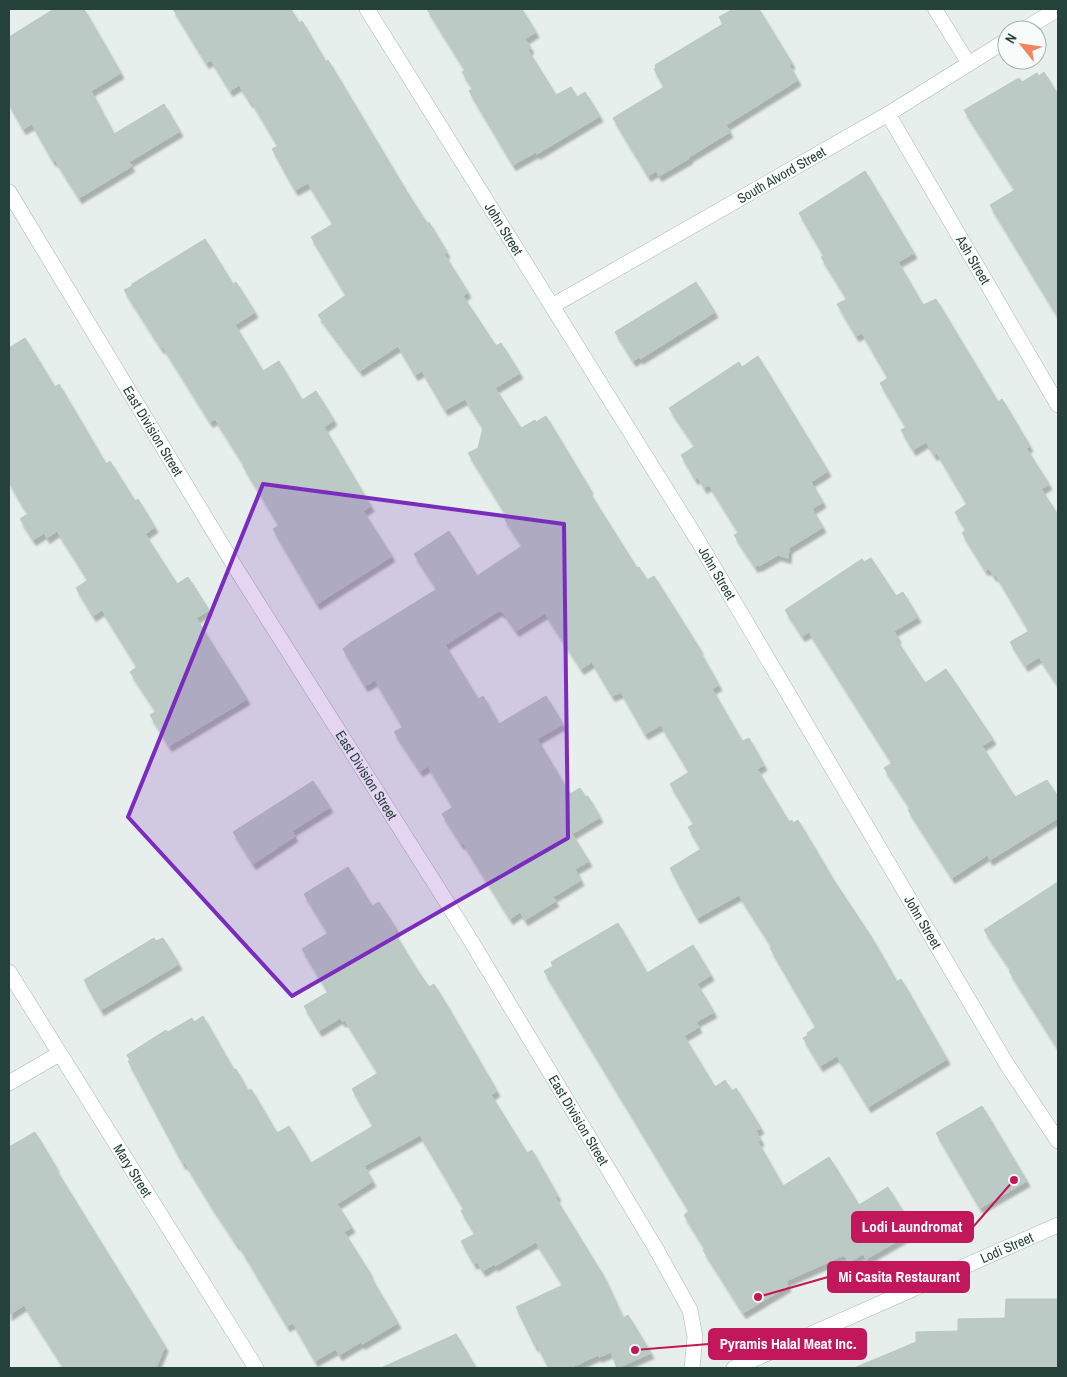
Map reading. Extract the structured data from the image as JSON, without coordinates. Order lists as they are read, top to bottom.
{
  "streets": {
    "street": [
      "South Alvord Street",
      "John Street",
      "Ash Street",
      "East Division Street",
      "Mary Street",
      "Lodi Street"
    ]
  },
  "crossings": [
    ["South Alvord Street", "John Street"],
    ["South Alvord Street", "Ash Street"]
  ],
  "places": ["Lodi Laundromat", "Mi Casita Restaurant", "Pyramis Halal Meat Inc."],
  "north": "top left"
}
